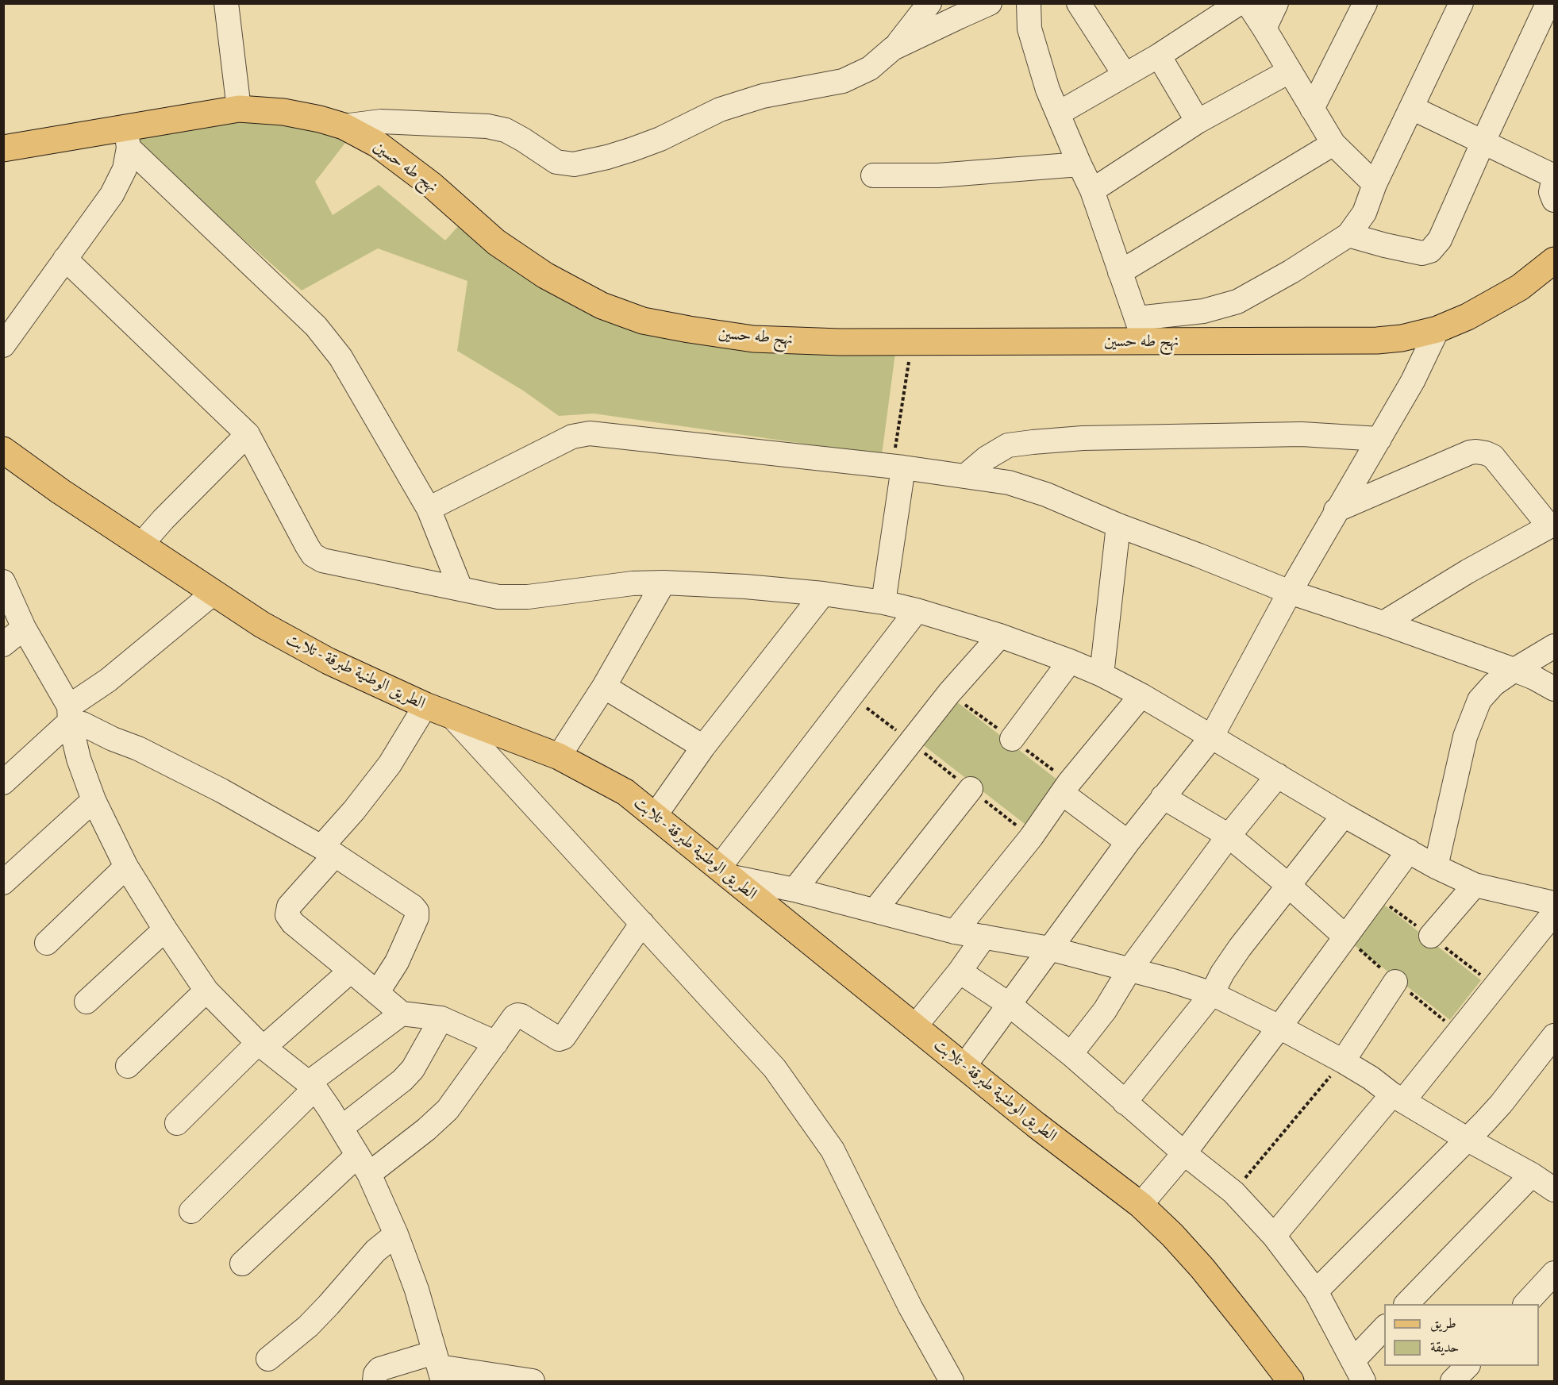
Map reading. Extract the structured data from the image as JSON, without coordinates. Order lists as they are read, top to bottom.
{
  "streets": {
    "main road": ["نهج طه حسين", "الطريق الوطنية طبرقة - تلابت"]
  },
  "legend": ["طريق", "حديقة"]
}
